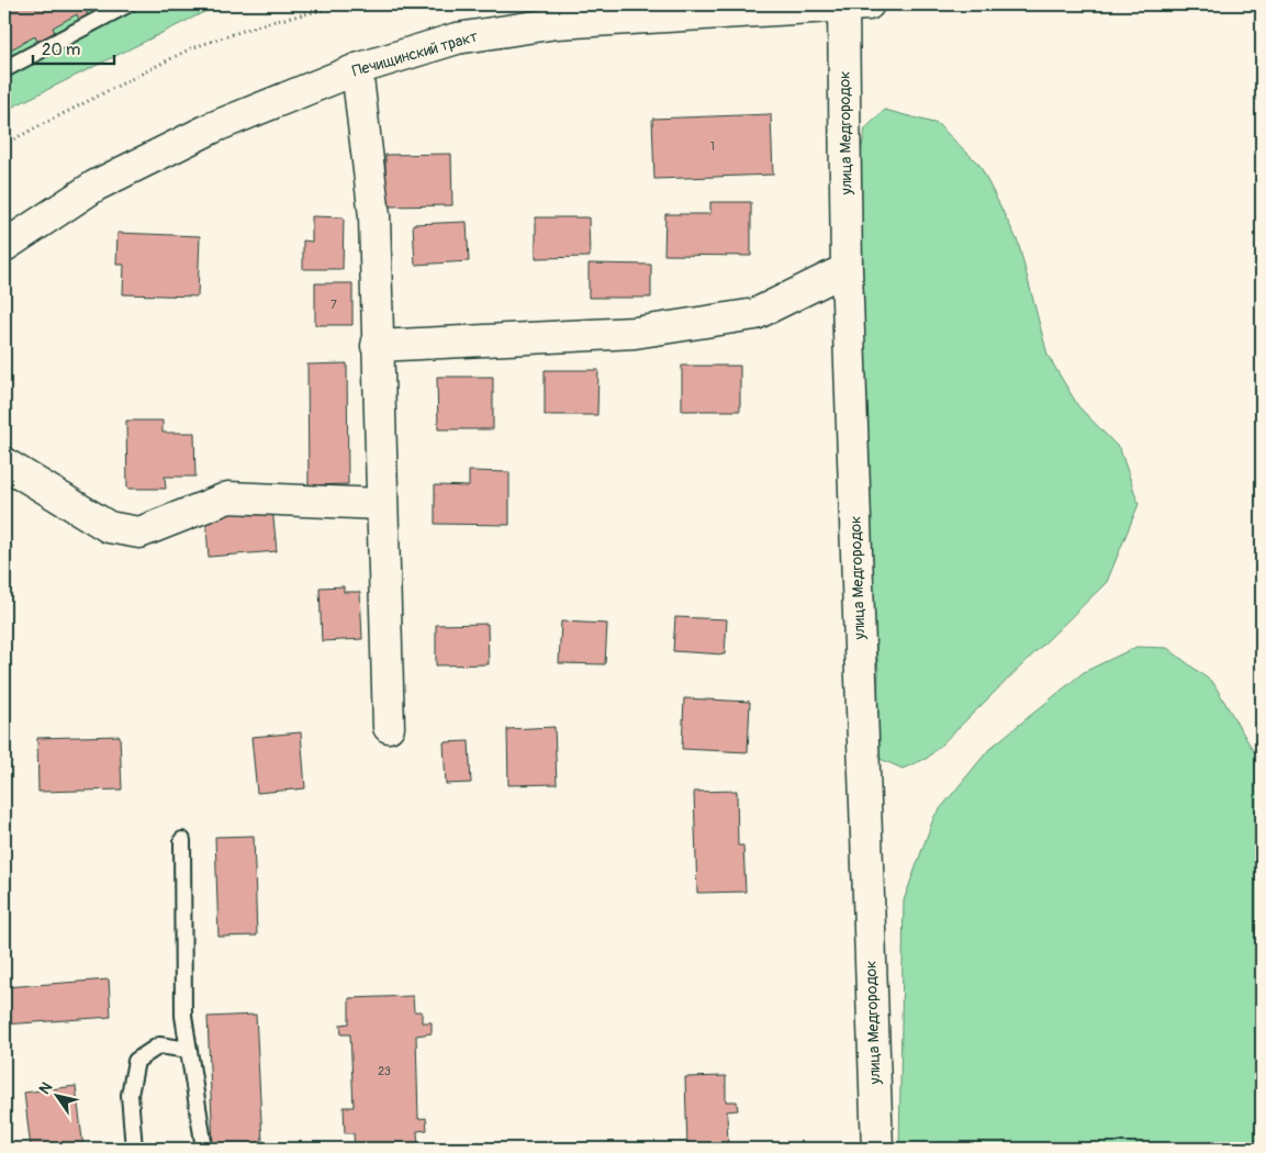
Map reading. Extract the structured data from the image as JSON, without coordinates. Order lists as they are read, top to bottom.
{
  "streets": {
    "street": ["Печищинский тракт", "улица Медгородок"]
  },
  "crossings": [
    ["Печищинский тракт", "улица Медгородок"]
  ],
  "house_numbers": ["1", "7", "23"],
  "scale_bar": "20 m",
  "north": "top left"
}
